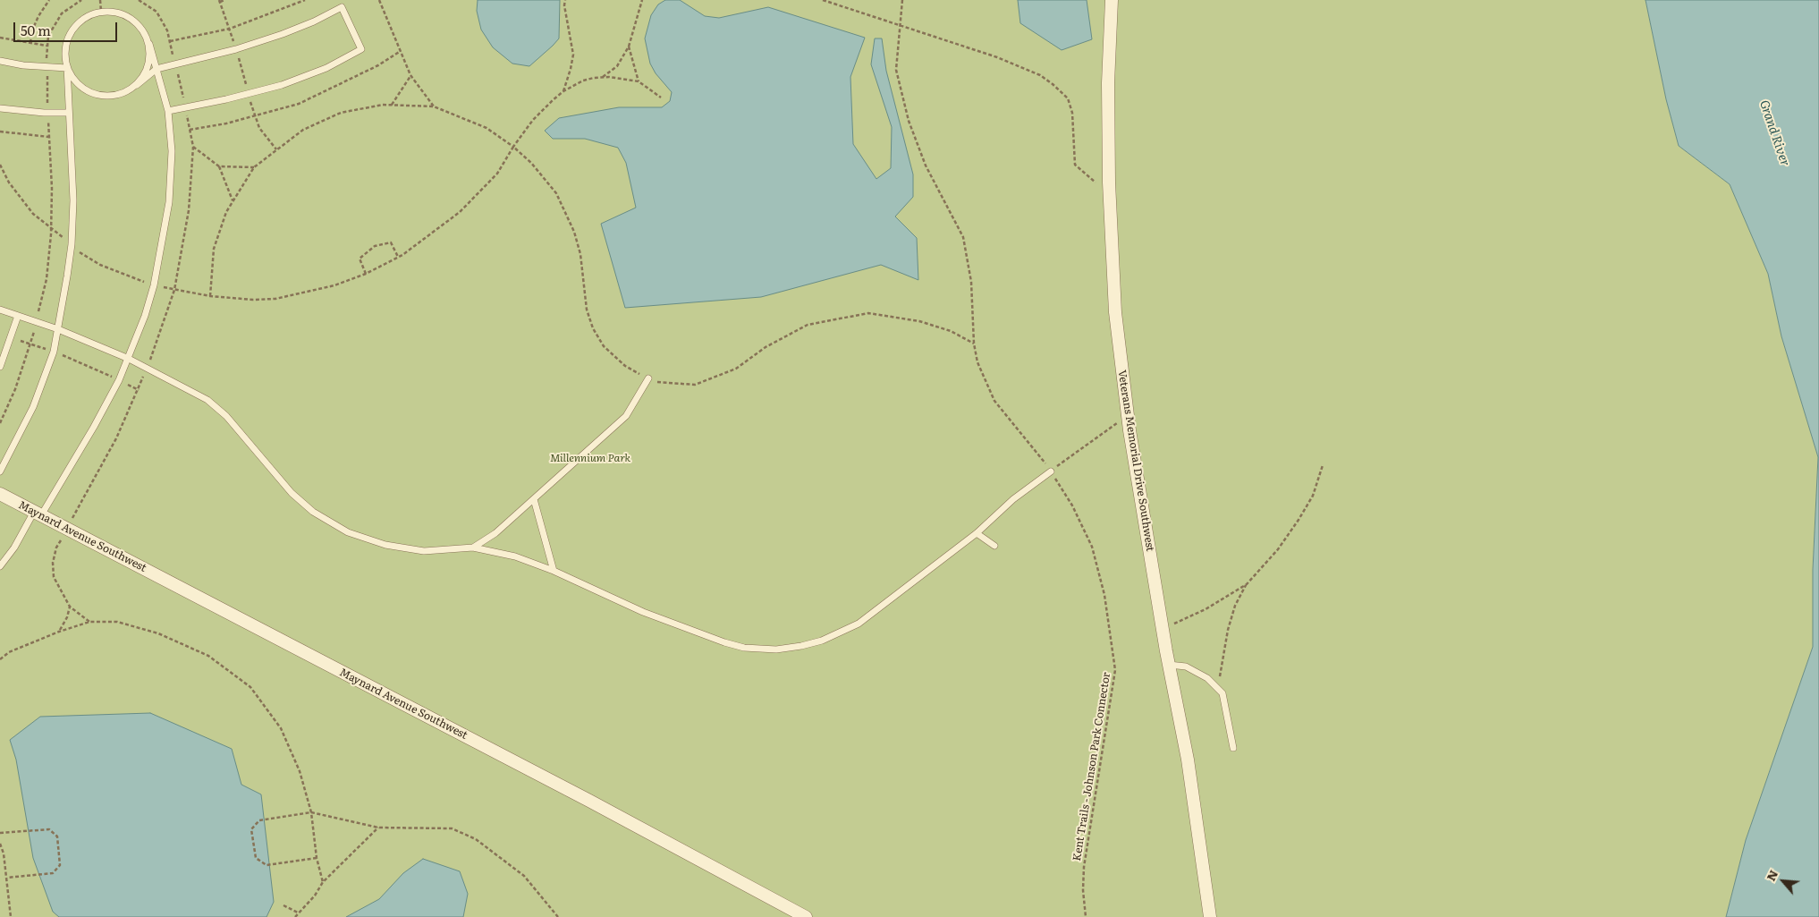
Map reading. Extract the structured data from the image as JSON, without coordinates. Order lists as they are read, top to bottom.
{
  "streets": {
    "street": ["Veterans Memorial Drive Southwest", "Maynard Avenue Southwest"],
    "path": ["Kent Trails - Johnson Park Connector"]
  },
  "water": ["Grand River"],
  "parks": ["Millennium Park"],
  "scale_bar": "50 m",
  "north": "top left"
}
